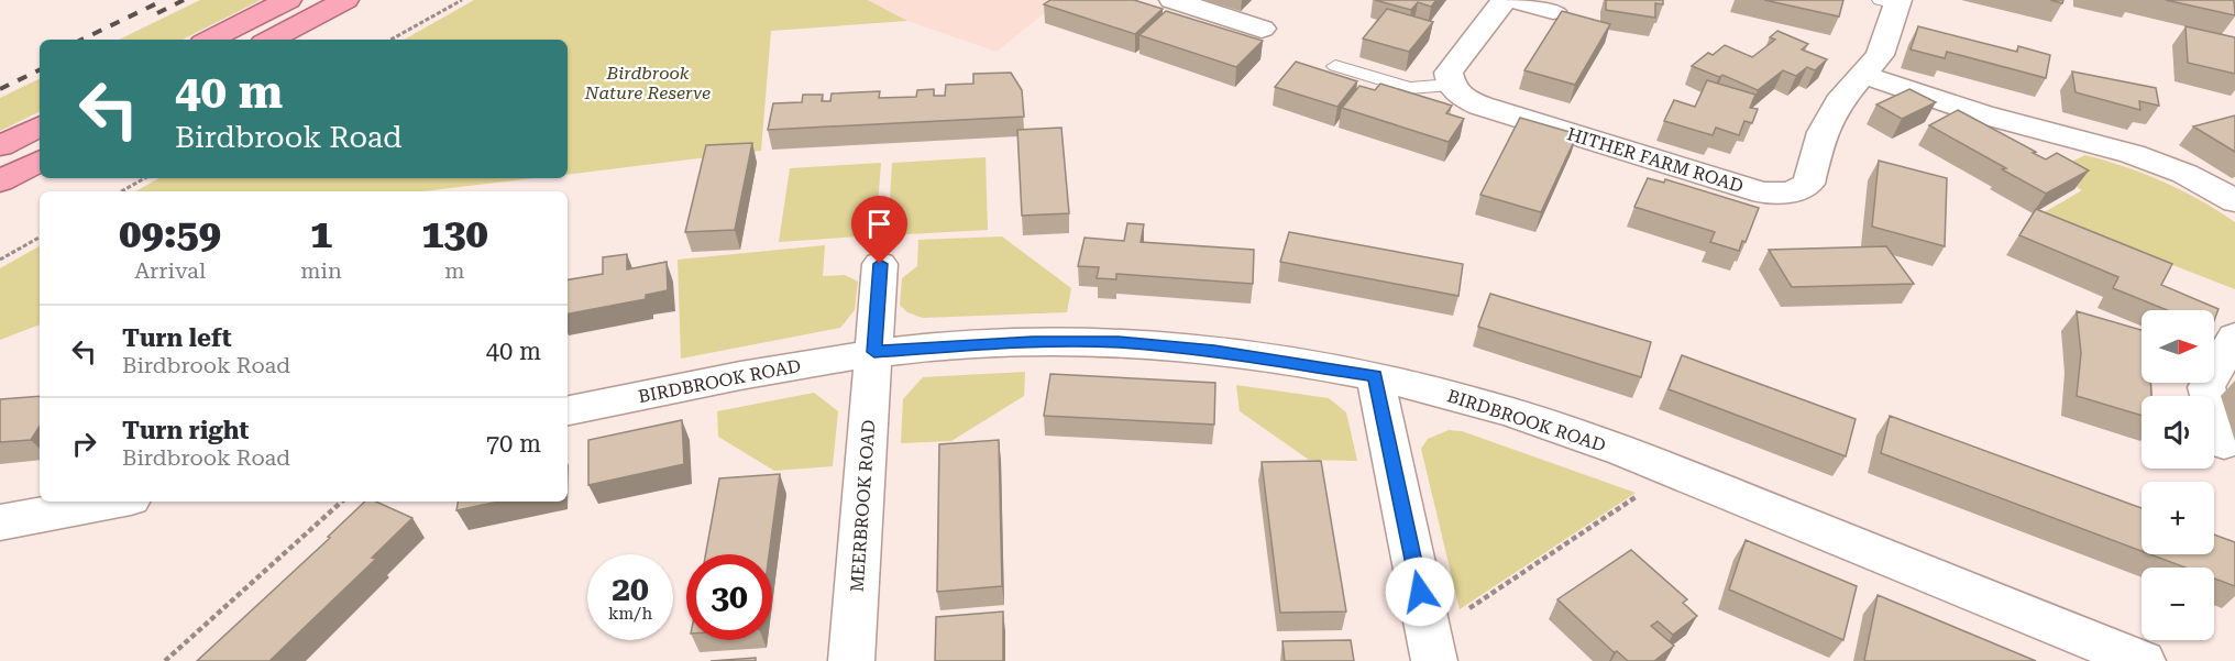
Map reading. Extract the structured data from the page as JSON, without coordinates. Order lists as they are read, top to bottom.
{
  "streets": {
    "street": ["HITHER FARM ROAD", "BIRDBROOK ROAD", "MEERBROOK ROAD"]
  },
  "crossings": [
    ["BIRDBROOK ROAD", "MEERBROOK ROAD"]
  ],
  "parks": ["Birdbrook Nature Reserve"],
  "north": "right",
  "page": {
    "turn": ["40 m", "Birdbrook Road"],
    "eta": [
      "09:59",
      "Arrival",
      "1",
      "min",
      "130",
      "m"
    ],
    "list": [
      {
        "name": "Turn left",
        "note": "Birdbrook Road",
        "value": "40 m"
      },
      {
        "name": "Turn right",
        "note": "Birdbrook Road",
        "value": "70 m"
      }
    ],
    "map_buttons": ["+", "−"],
    "speed": "20 km/h",
    "limit": "30"
  }
}
